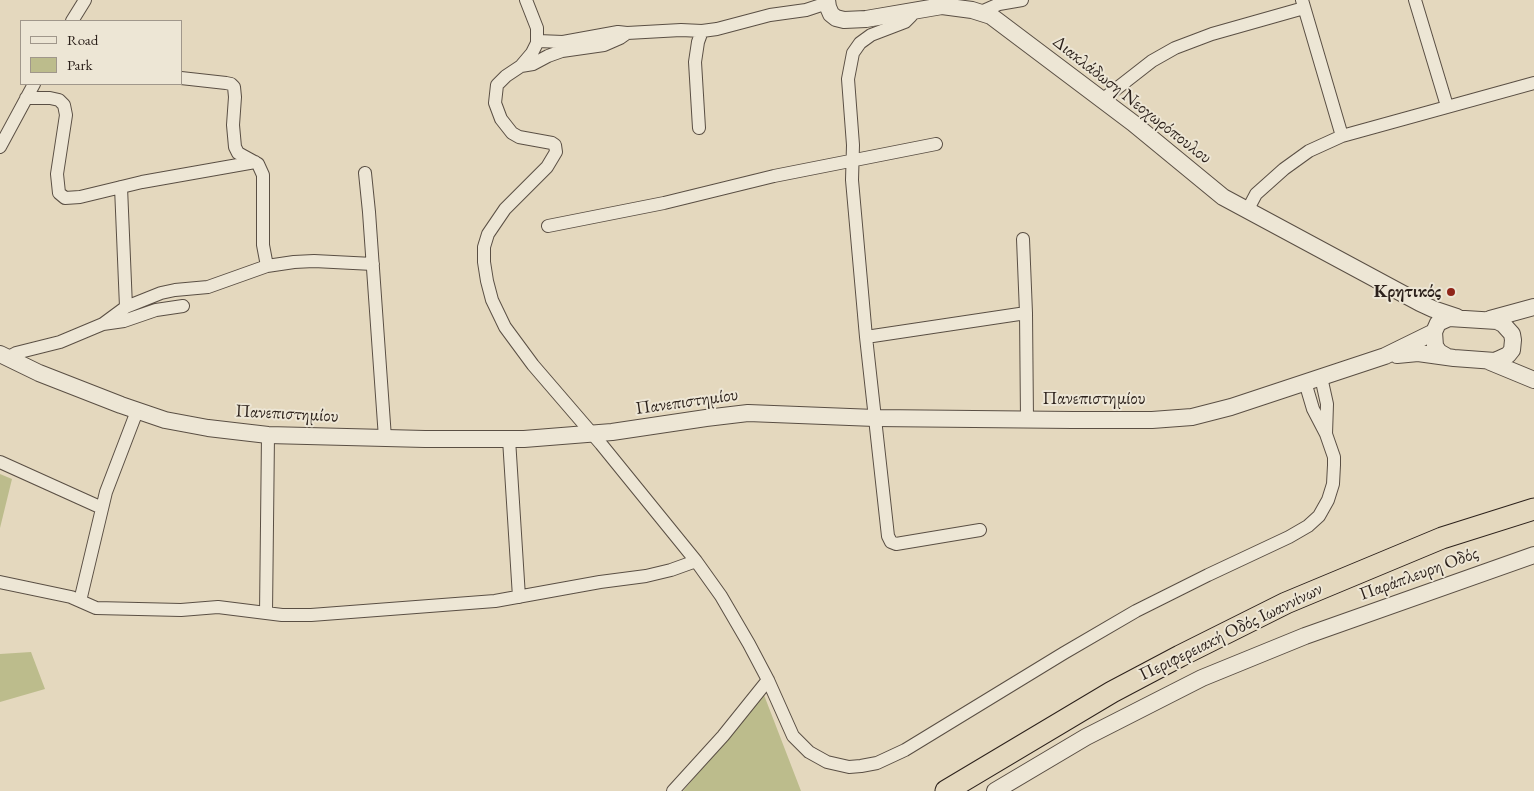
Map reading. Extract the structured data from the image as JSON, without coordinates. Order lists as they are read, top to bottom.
{
  "streets": {
    "highway": ["Περιφερειακή Οδός Ιωαννίνων"],
    "street": ["Διακλάδωση Νεοχωρόπουλου", "Πανεπιστημίου", "Παράπλευρη Οδός"]
  },
  "crossings": [
    ["Διακλάδωση Νεοχωρόπουλου", "Πανεπιστημίου"]
  ],
  "places": ["Κρητικός"],
  "legend": ["Road", "Park"]
}
